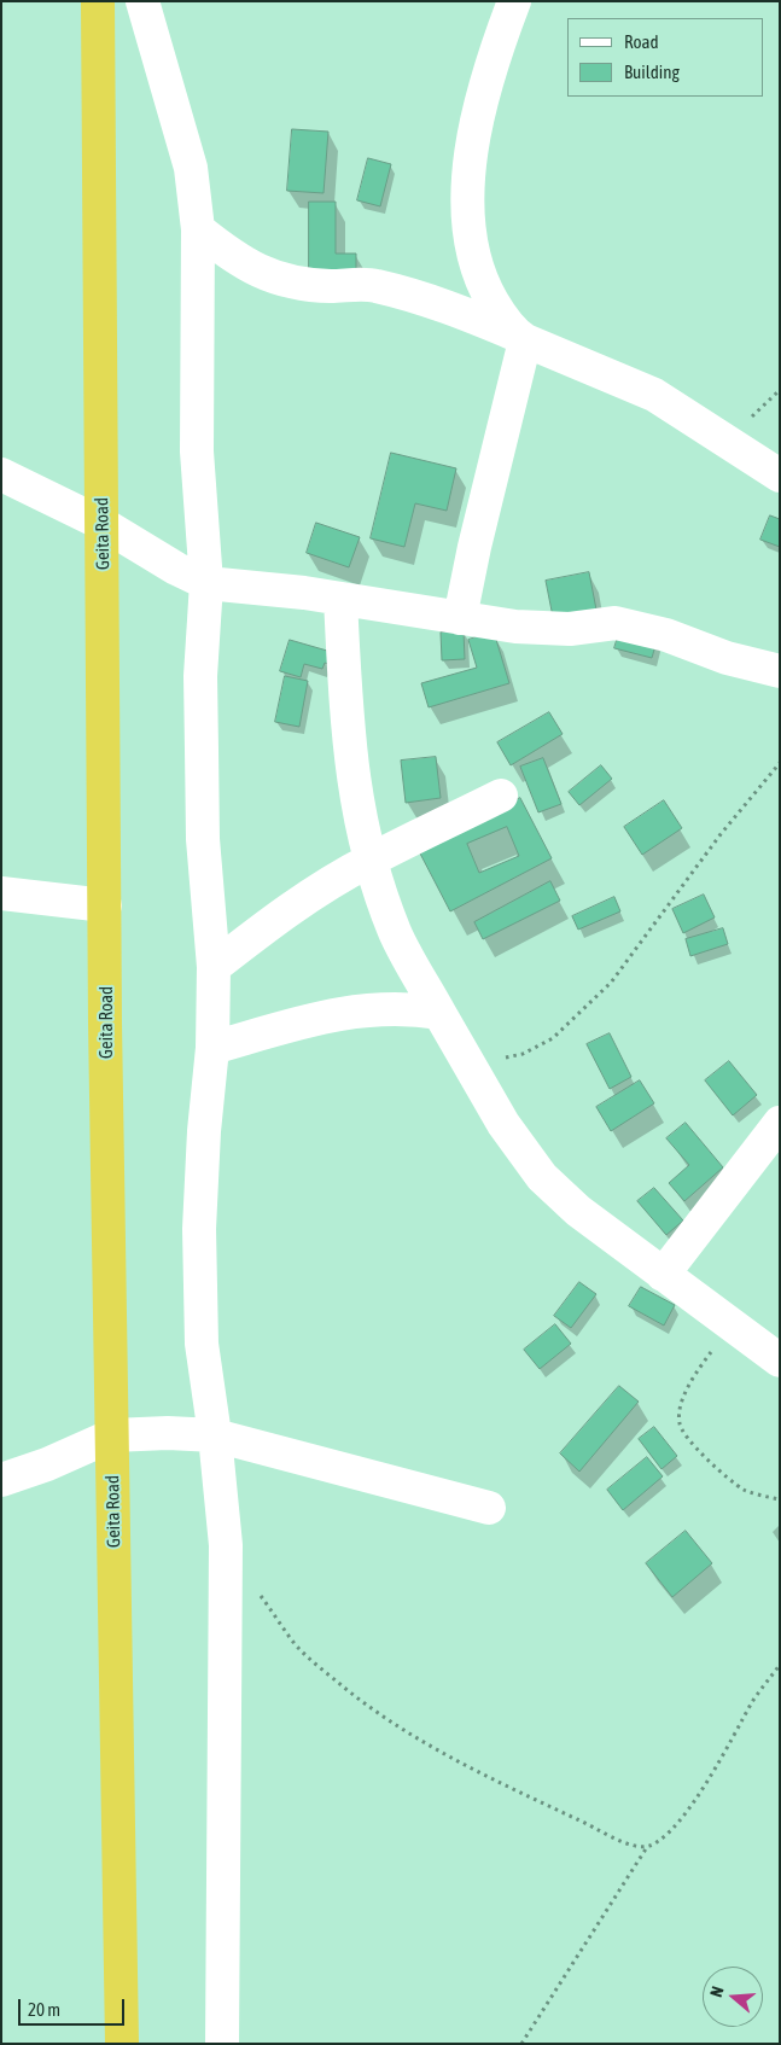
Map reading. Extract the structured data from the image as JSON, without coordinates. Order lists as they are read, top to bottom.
{
  "streets": {
    "highway": ["Geita Road"]
  },
  "legend": ["Road", "Building"],
  "scale_bar": "20 m",
  "north": "left"
}
